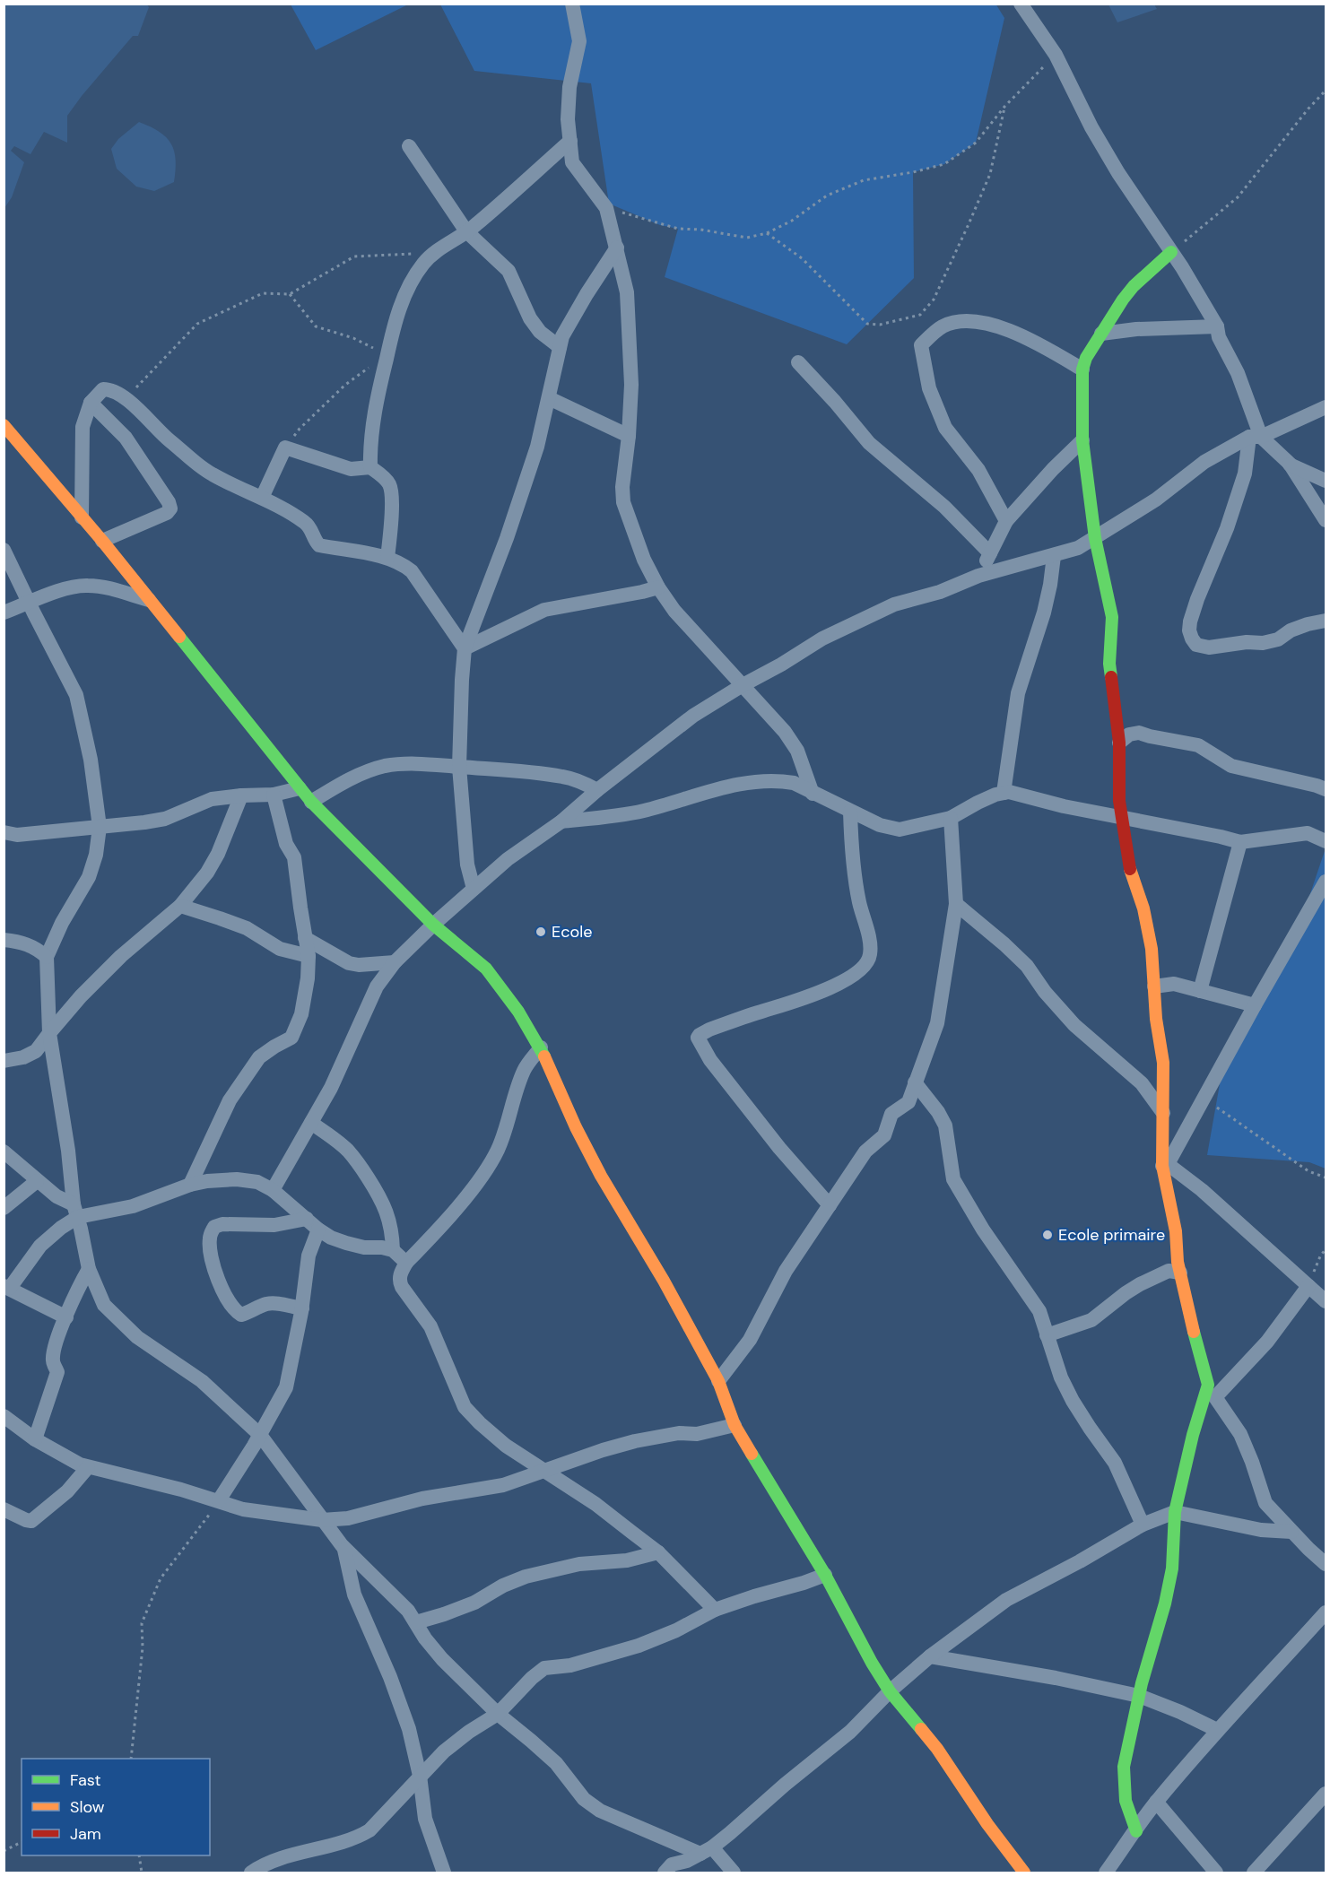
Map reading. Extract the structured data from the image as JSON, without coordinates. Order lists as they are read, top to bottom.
{
  "places": ["Ecole", "Ecole primaire"],
  "legend": ["Fast", "Slow", "Jam"]
}
